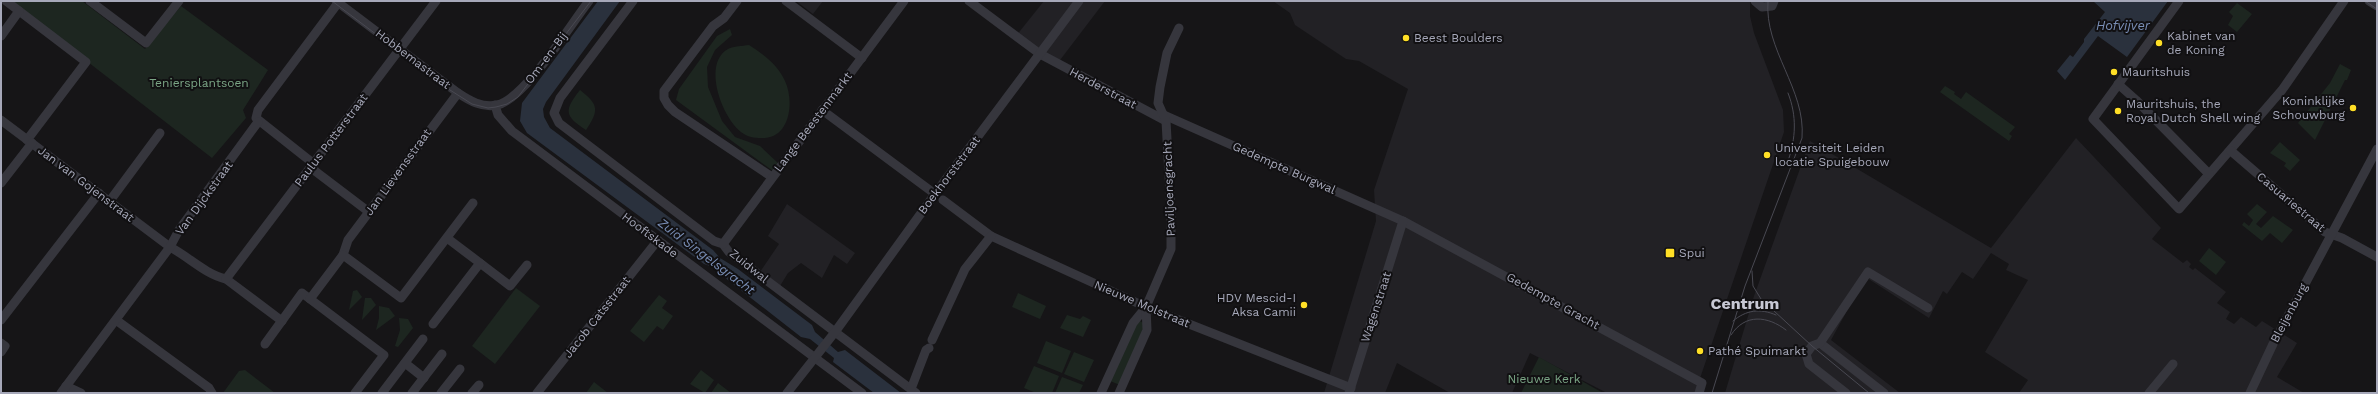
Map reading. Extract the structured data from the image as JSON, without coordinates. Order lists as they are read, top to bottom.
{
  "streets": {
    "street": [
      "Om-en-Bij",
      "Hobbemastraat",
      "Herderstraat",
      "Lange Beestenmarkt",
      "Paulus Potterstraat",
      "Gedempte Burgwal",
      "Jan Lievensstraat",
      "Boekhorststraat",
      "Jan van Gojenstraat",
      "Paviljoensgracht",
      "Van Dijckstraat",
      "Casuariestraat",
      "Hooftskade",
      "Zuidwal",
      "Gedempte Gracht",
      "Nieuwe Molstraat",
      "Wagenstraat",
      "Bleijenburg",
      "Jacob Catsstraat"
    ]
  },
  "crossings": [
    ["Om-en-Bij", "Hobbemastraat"],
    ["Om-en-Bij", "Hooftskade"],
    ["Hobbemastraat", "Paulus Potterstraat"],
    ["Hobbemastraat", "Jan Lievensstraat"],
    ["Hobbemastraat", "Van Dijckstraat"],
    ["Hobbemastraat", "Hooftskade"],
    ["Herderstraat", "Gedempte Burgwal"],
    ["Herderstraat", "Boekhorststraat"],
    ["Herderstraat", "Paviljoensgracht"],
    ["Lange Beestenmarkt", "Zuidwal"],
    ["Paulus Potterstraat", "Jan van Gojenstraat"],
    ["Gedempte Burgwal", "Paviljoensgracht"],
    ["Gedempte Burgwal", "Gedempte Gracht"],
    ["Gedempte Burgwal", "Wagenstraat"],
    ["Boekhorststraat", "Hooftskade"],
    ["Boekhorststraat", "Zuidwal"],
    ["Jan van Gojenstraat", "Van Dijckstraat"],
    ["Paviljoensgracht", "Nieuwe Molstraat"],
    ["Casuariestraat", "Bleijenburg"],
    ["Hooftskade", "Jacob Catsstraat"],
    ["Gedempte Gracht", "Wagenstraat"],
    ["Nieuwe Molstraat", "Wagenstraat"]
  ],
  "districts": ["Centrum"],
  "water": ["Hofvijver", "Zuid Singelsgracht"],
  "parks": ["Teniersplantsoen", "Nieuwe Kerk"],
  "places": {
    "other": [
      "Beest Boulders",
      "Kabinet van de Koning",
      "Mauritshuis",
      "Koninklijke Schouwburg",
      "Mauritshuis, the Royal Dutch Shell wing",
      "Universiteit Leiden locatie Spuigebouw",
      "HDV Mescid-I Aksa Camii",
      "Pathé Spuimarkt"
    ],
    "transit": ["Spui"]
  }
}
